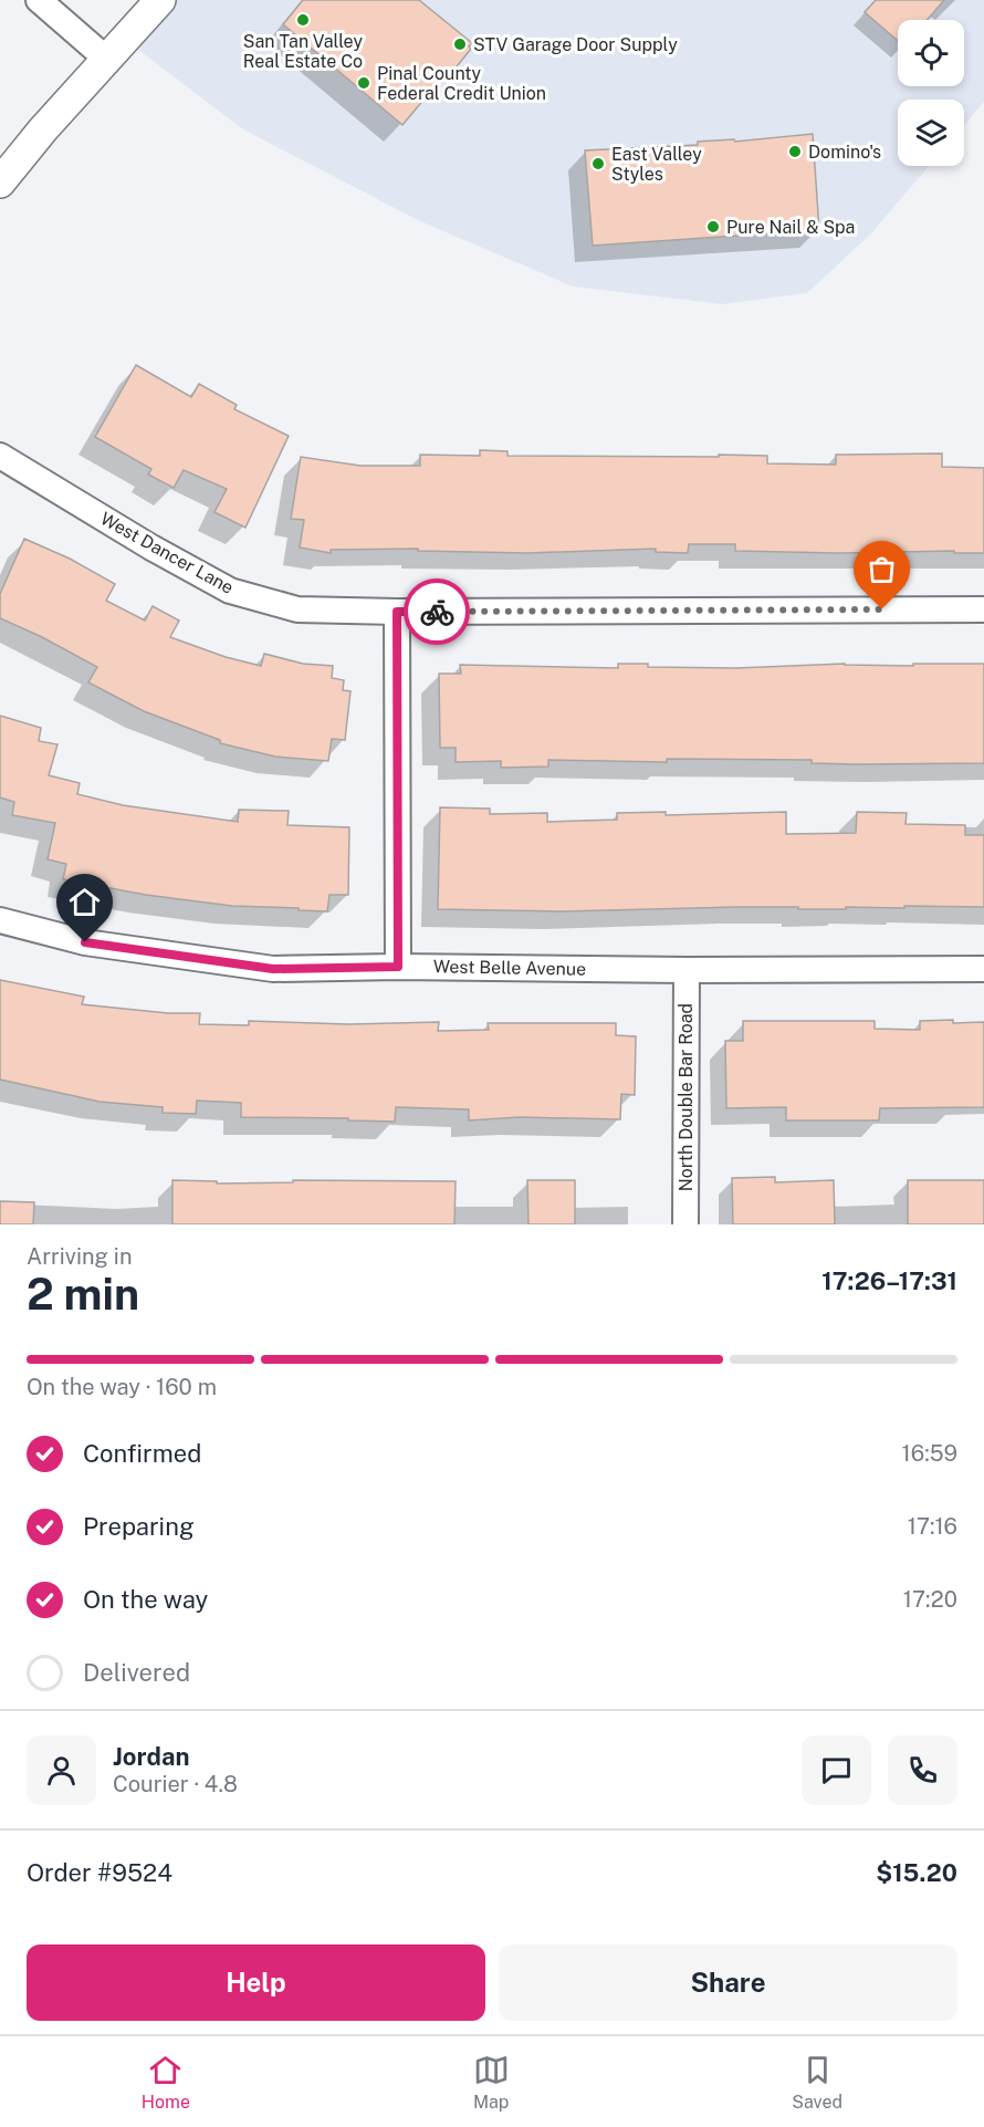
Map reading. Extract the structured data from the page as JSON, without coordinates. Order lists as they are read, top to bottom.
{
  "streets": {
    "street": ["West Dancer Lane", "West Belle Avenue", "North Double Bar Road"]
  },
  "crossings": [
    ["West Belle Avenue", "North Double Bar Road"]
  ],
  "places": [
    "San Tan Valley Real Estate Co",
    "STV Garage Door Supply",
    "Pinal County Federal Credit Union",
    "Domino's",
    "East Valley Styles",
    "Pure Nail & Spa"
  ],
  "page": {
    "heading": ["2 min", "Arriving in", "17:26–17:31"],
    "panel": [
      "Jordan",
      "Courier · 4.8",
      "Order #9524",
      "$15.20"
    ],
    "bar": "On the way · 160 m",
    "list": [
      ["Confirmed", "16:59"],
      ["Preparing", "17:16"],
      ["On the way", "17:20"],
      "Delivered"
    ],
    "buttons": ["Help", "Share"],
    "tabs": ["Home", "Map", "Saved"]
  }
}
